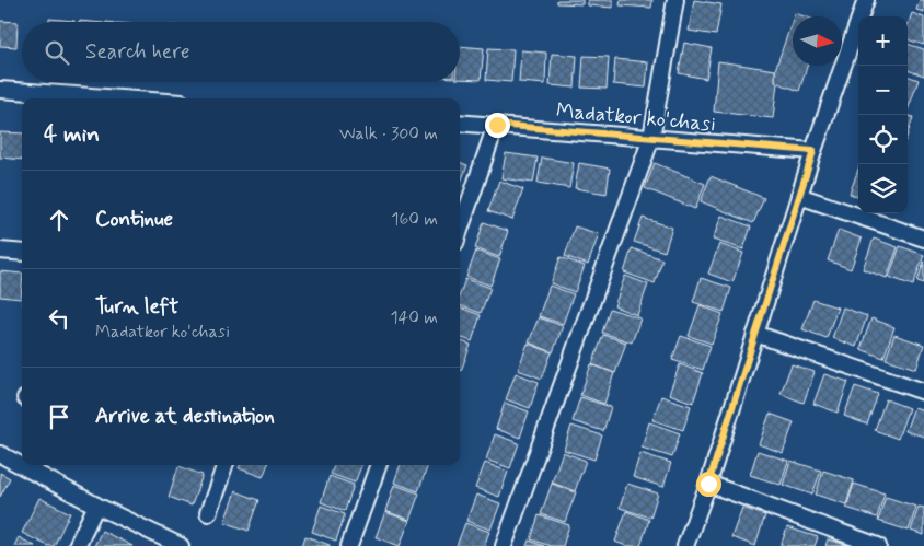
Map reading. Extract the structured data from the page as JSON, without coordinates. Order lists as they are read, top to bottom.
{
  "streets": {
    "street": ["Madatkor ko'chasi"]
  },
  "north": "right",
  "page": {
    "map_buttons": ["+", "−"],
    "search": "Search here",
    "heading": ["4 min", "Walk · 300 m"],
    "list": [
      ["Continue", "160 m"],
      ["Turn left", "Madatkor ko'chasi", "140 m"],
      "Arrive at destination"
    ]
  }
}
